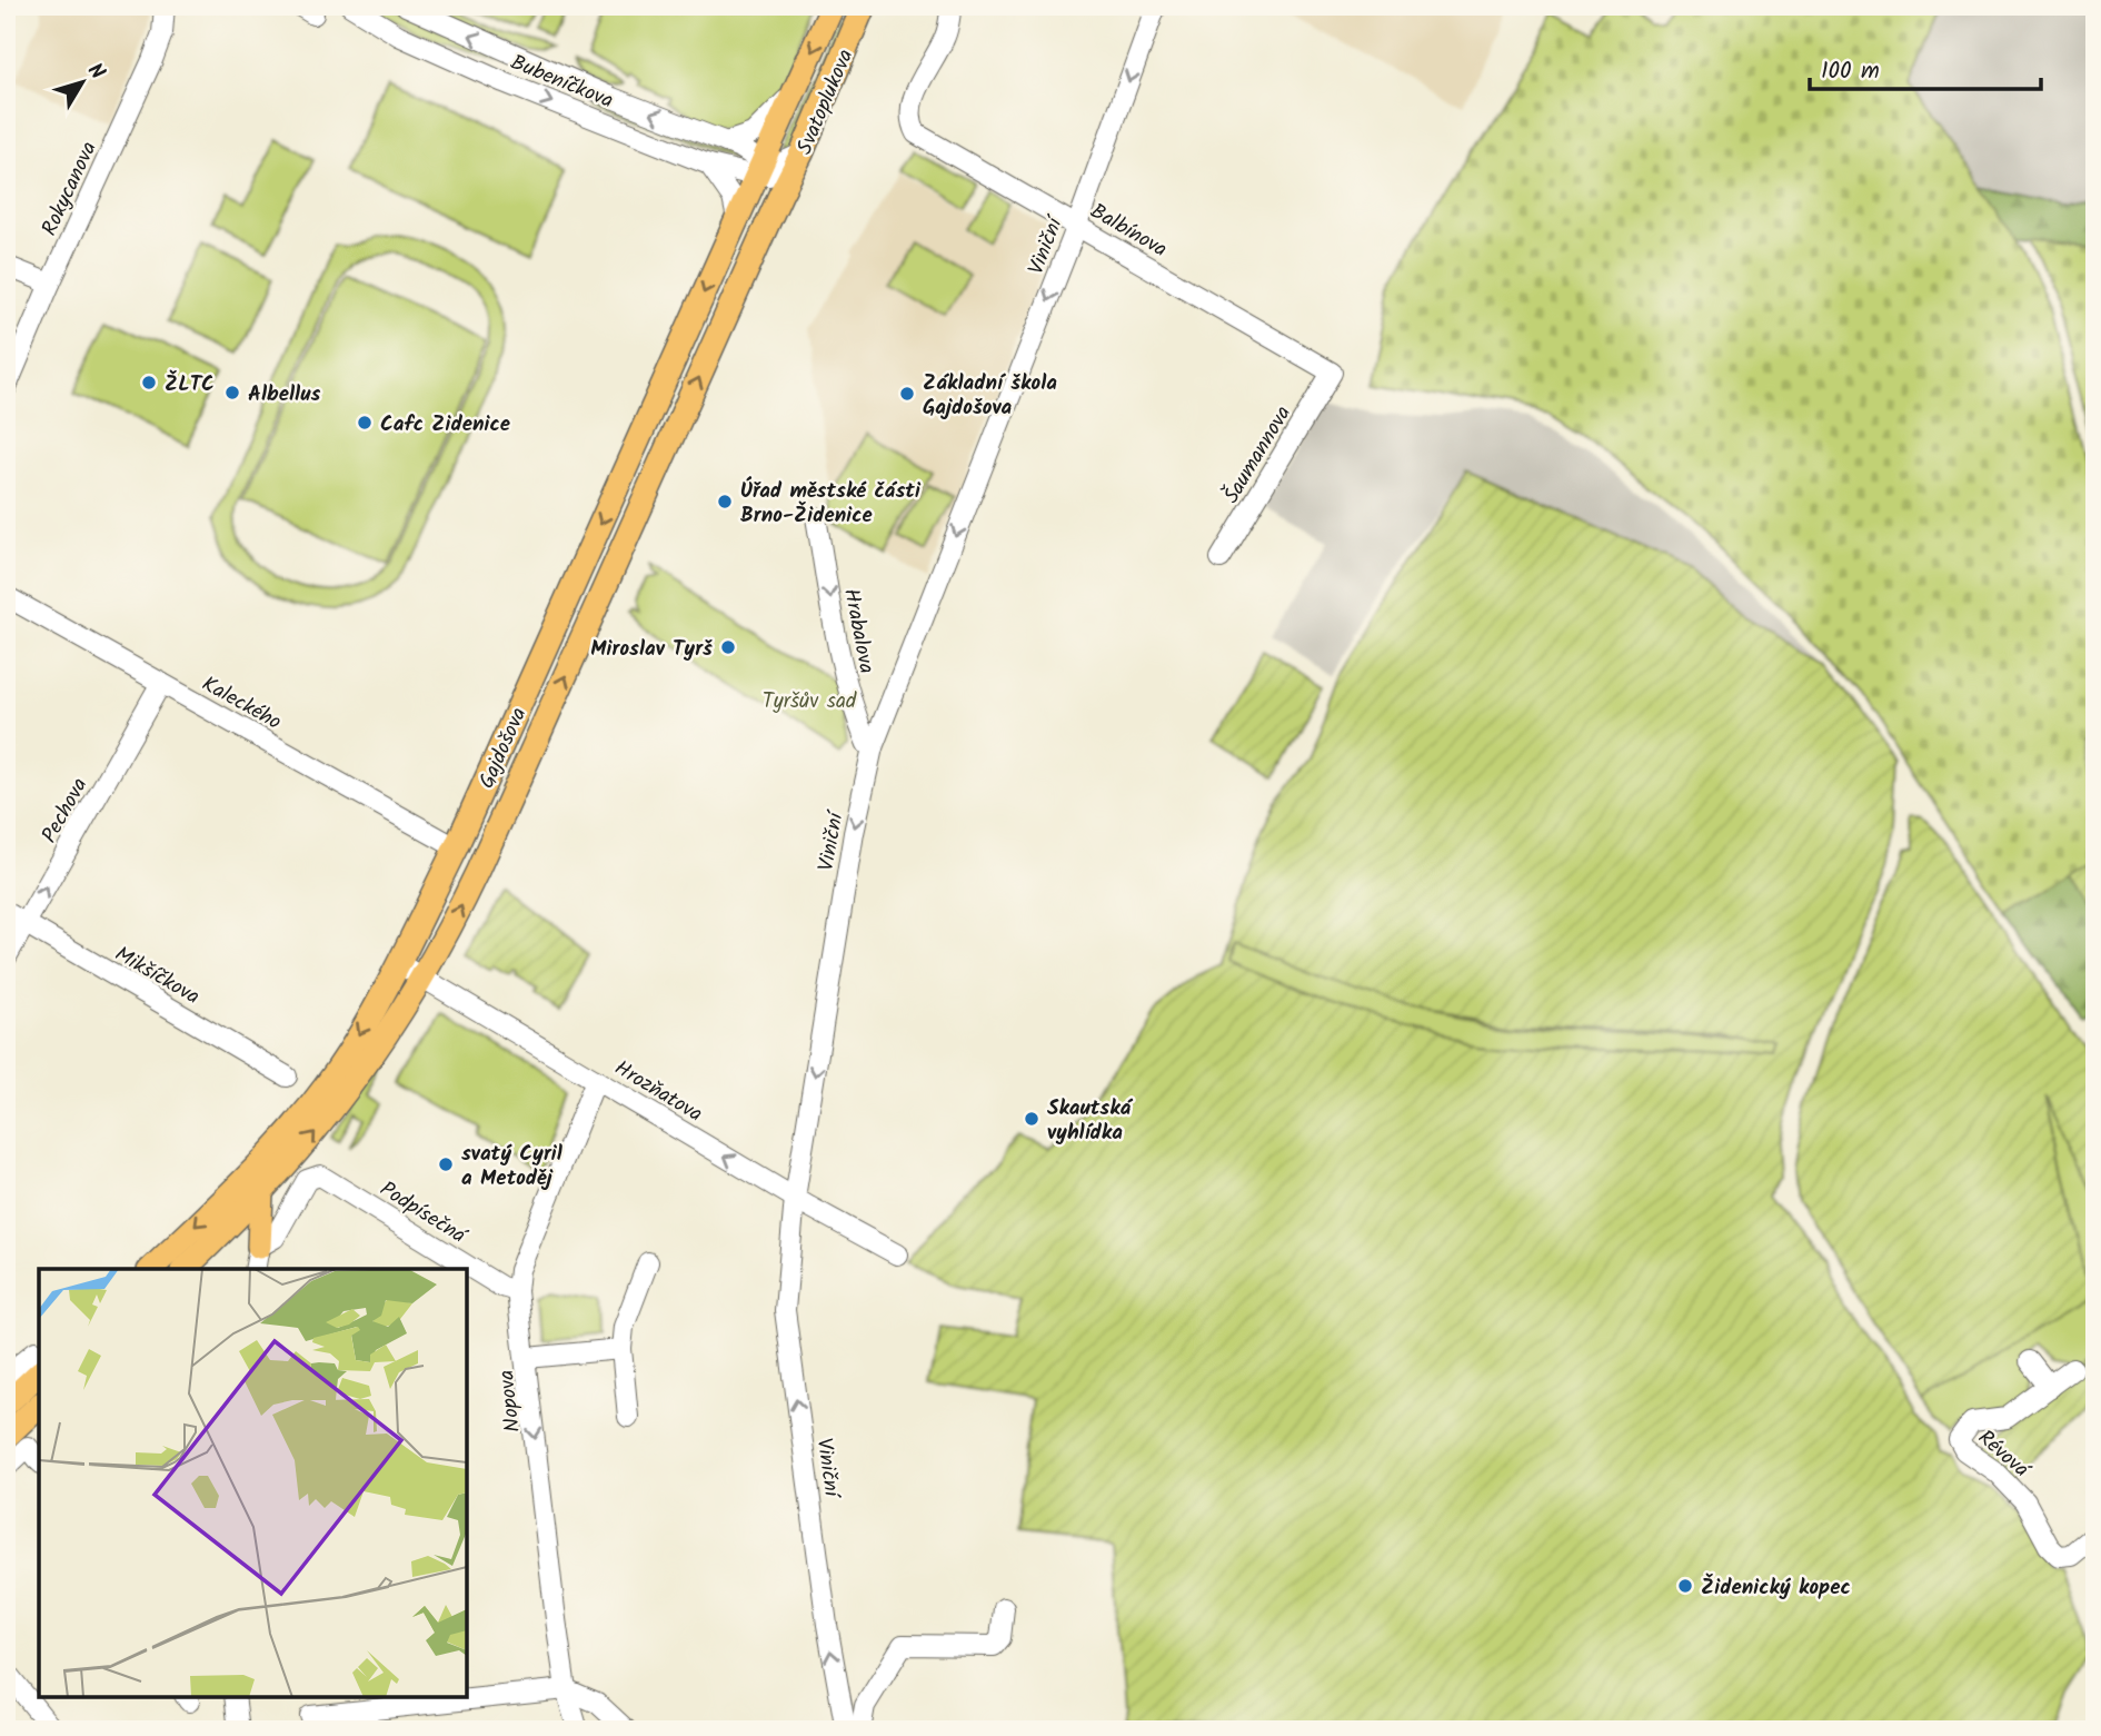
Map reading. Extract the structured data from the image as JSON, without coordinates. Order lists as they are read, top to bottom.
{
  "streets": {
    "main road": ["Svatoplukova", "Gajdošova"],
    "street": [
      "Bubeníčkova",
      "Rokycanova",
      "Balbínova",
      "Viniční",
      "Šaumannova",
      "Hrabalova",
      "Kaleckého",
      "Pechova",
      "Mikšíčkova",
      "Hrozňatova",
      "Podpísečná",
      "Nopova",
      "Révová"
    ]
  },
  "crossings": [
    ["Bubeníčkova", "Svatoplukova"],
    ["Bubeníčkova", "Gajdošova"],
    ["Svatoplukova", "Gajdošova"],
    ["Balbínova", "Viniční"],
    ["Balbínova", "Šaumannova"],
    ["Viniční", "Hrabalova"],
    ["Viniční", "Hrozňatova"],
    ["Kaleckého", "Gajdošova"],
    ["Kaleckého", "Pechova"],
    ["Gajdošova", "Hrozňatova"],
    ["Pechova", "Mikšíčkova"],
    ["Hrozňatova", "Nopova"],
    ["Podpísečná", "Nopova"]
  ],
  "one_way": [
    "Hrabalova",
    "Pechova",
    "Hrozňatova",
    "Nopova"
  ],
  "parks": ["Tyršův sad"],
  "places": [
    "ŽLTC",
    "Albellus",
    "Základní škola Gajdošova",
    "Cafc Zidenice",
    "Úřad městské části Brno-Židenice",
    "Miroslav Tyrš",
    "Skautská vyhlídka",
    "svatý Cyril a Metoděj",
    "Židenický kopec"
  ],
  "scale_bar": "100 m",
  "north": "top right"
}
